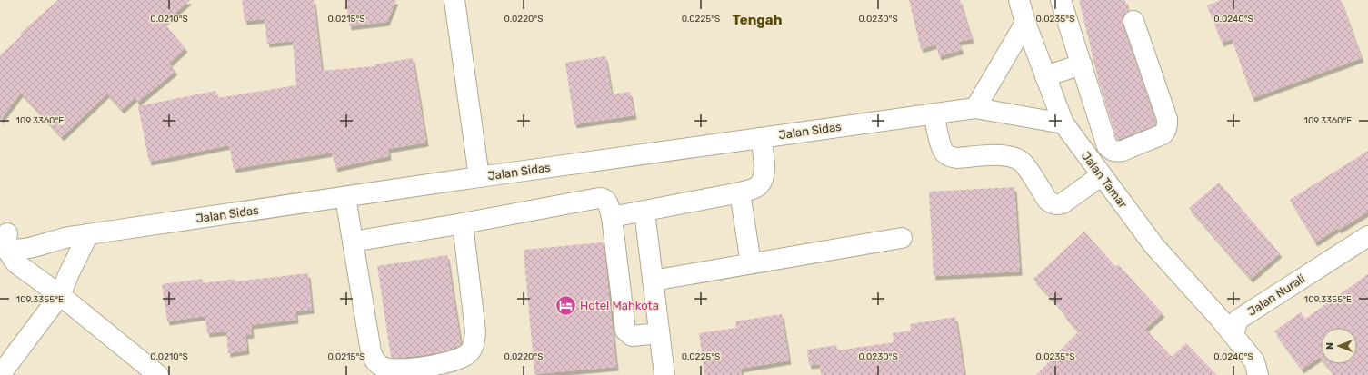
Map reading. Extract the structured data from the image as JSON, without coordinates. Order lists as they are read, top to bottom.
{
  "streets": {
    "street": ["Jalan Sidas", "Jalan Tamar", "Jalan Nurali"]
  },
  "crossings": [
    ["Jalan Sidas", "Jalan Tamar"],
    ["Jalan Tamar", "Jalan Nurali"]
  ],
  "districts": ["Tengah"],
  "places": {
    "hotel": ["Hotel Mahkota"]
  },
  "north": "left",
  "coordinates": [
    "0.0210°S",
    "0.0215°S",
    "0.0220°S",
    "0.0225°S",
    "0.0230°S",
    "0.0235°S",
    "0.0240°S",
    "109.3360°E",
    "109.3355°E"
  ]
}
